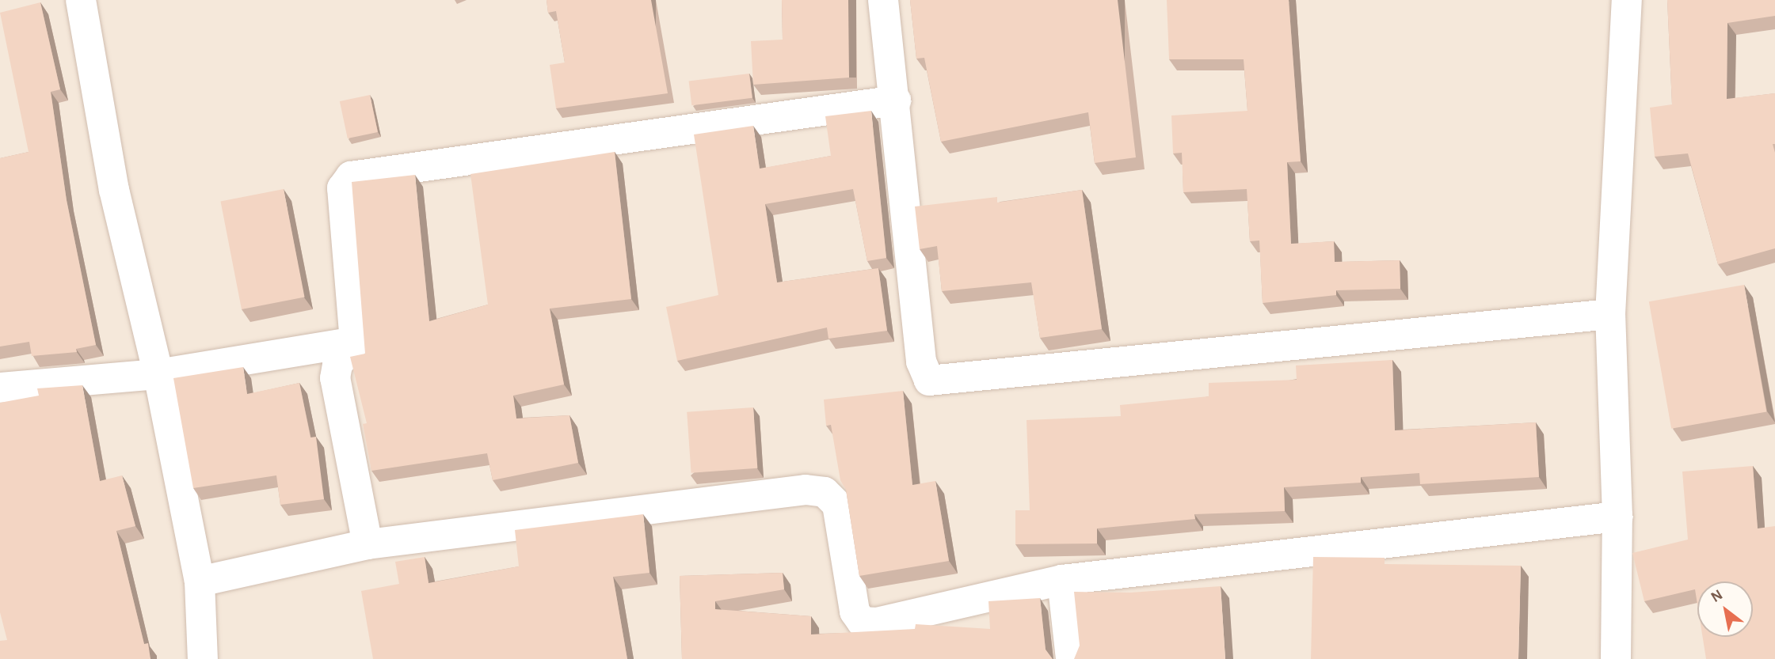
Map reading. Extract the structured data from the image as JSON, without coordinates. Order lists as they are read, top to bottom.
{
  "north": "top left"
}
